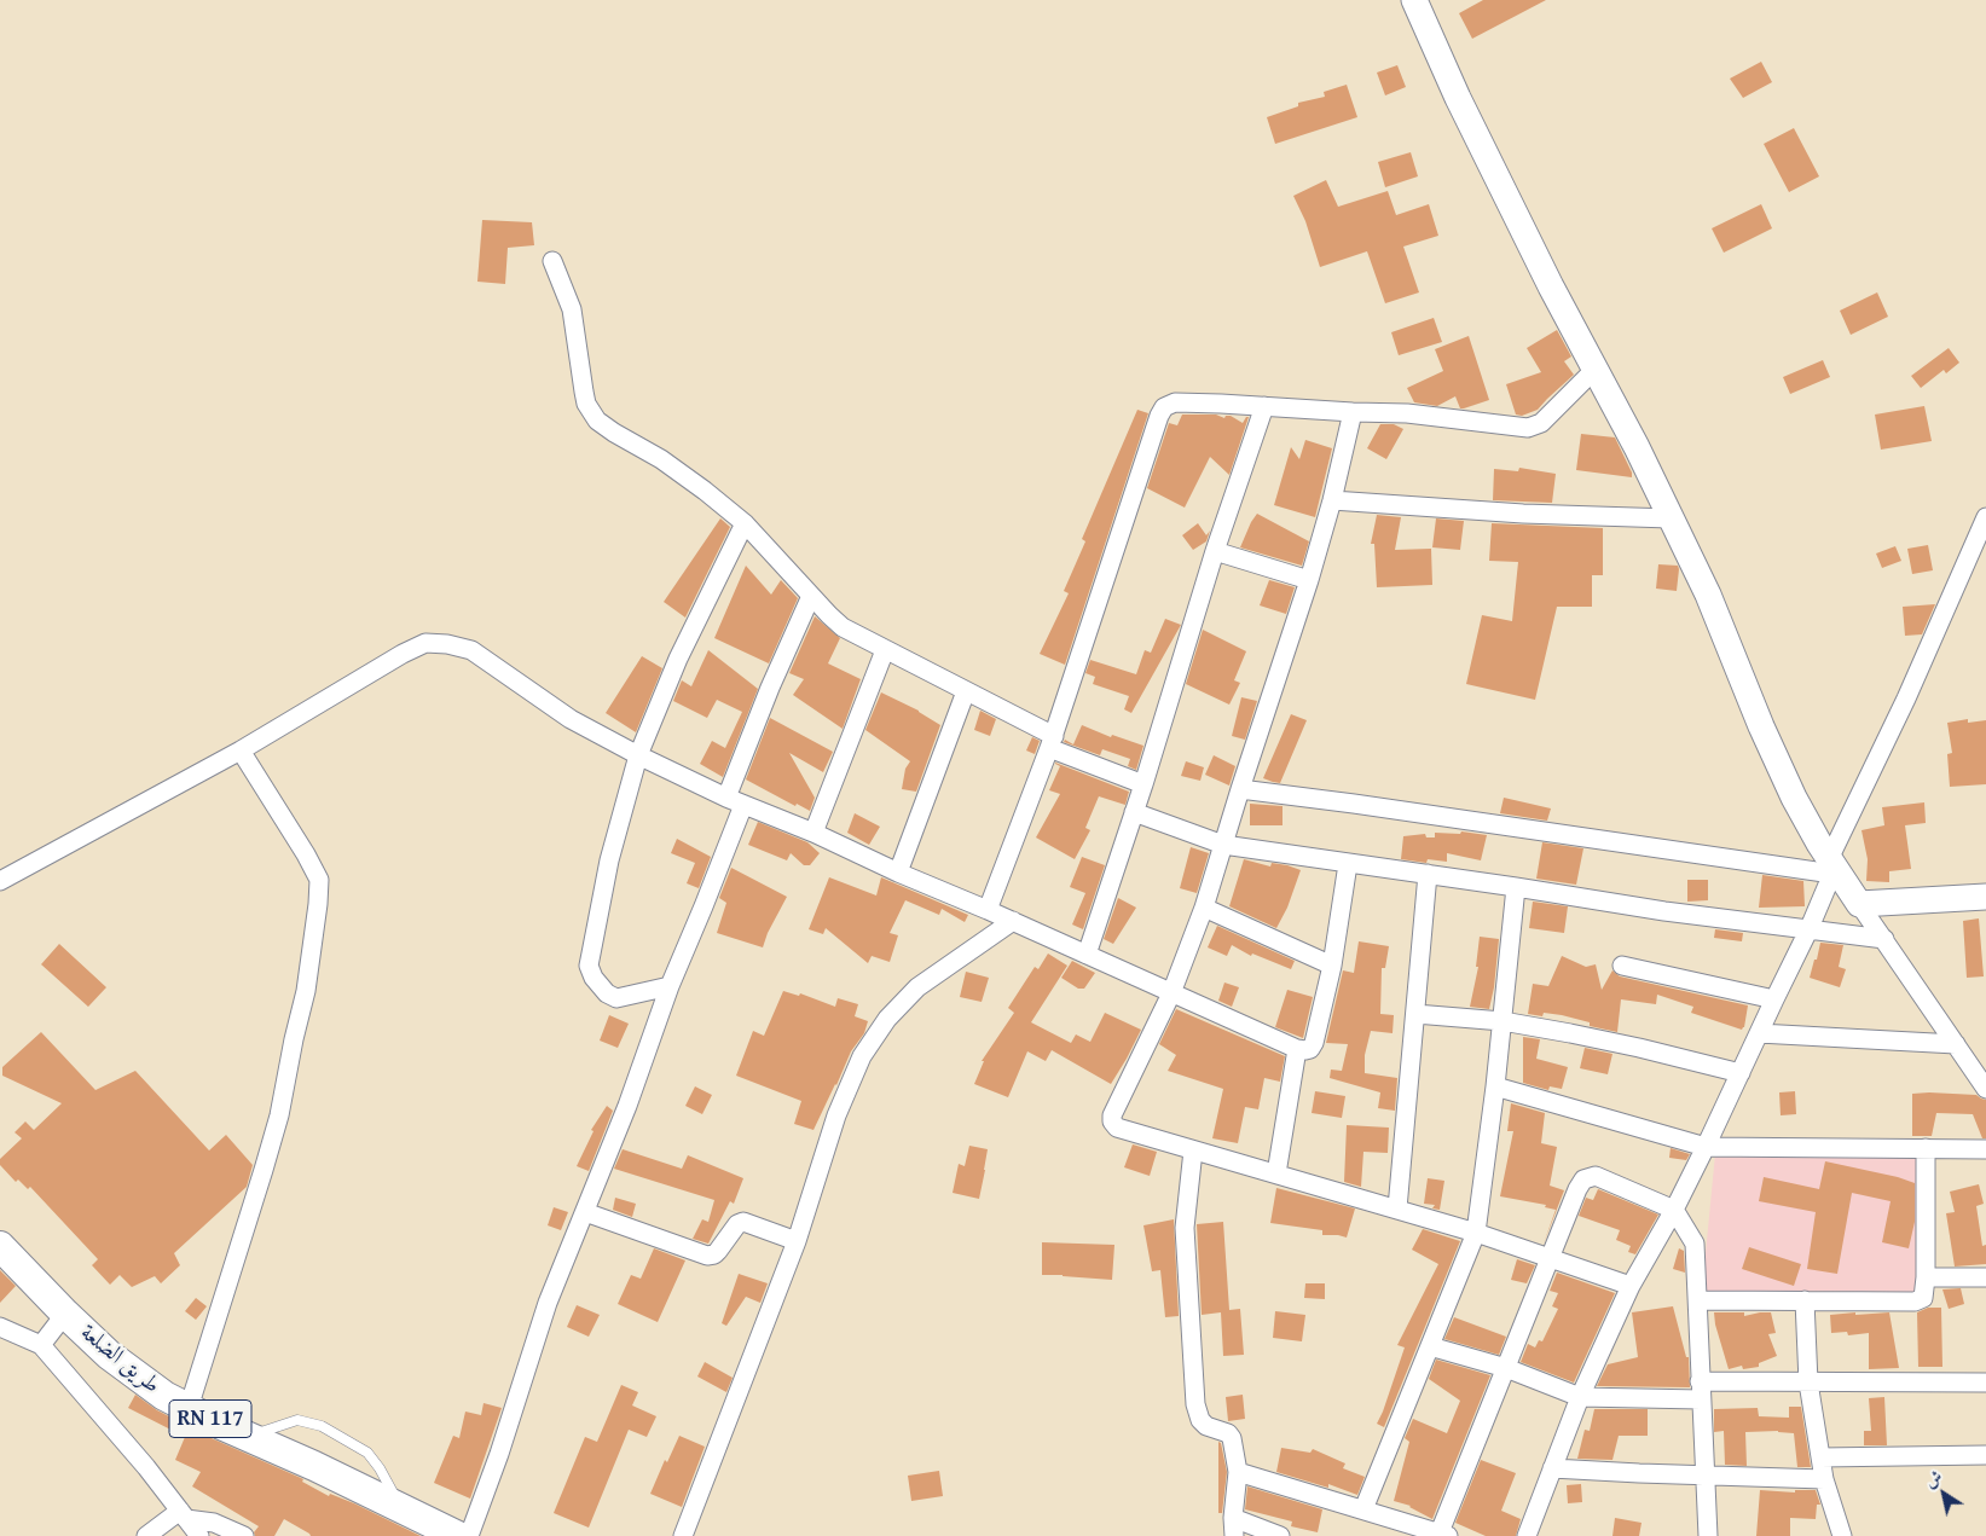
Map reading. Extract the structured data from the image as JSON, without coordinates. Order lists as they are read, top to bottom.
{
  "streets": {
    "main road": ["طريق الضلعة", "RN 117"]
  },
  "north": "top left"
}
